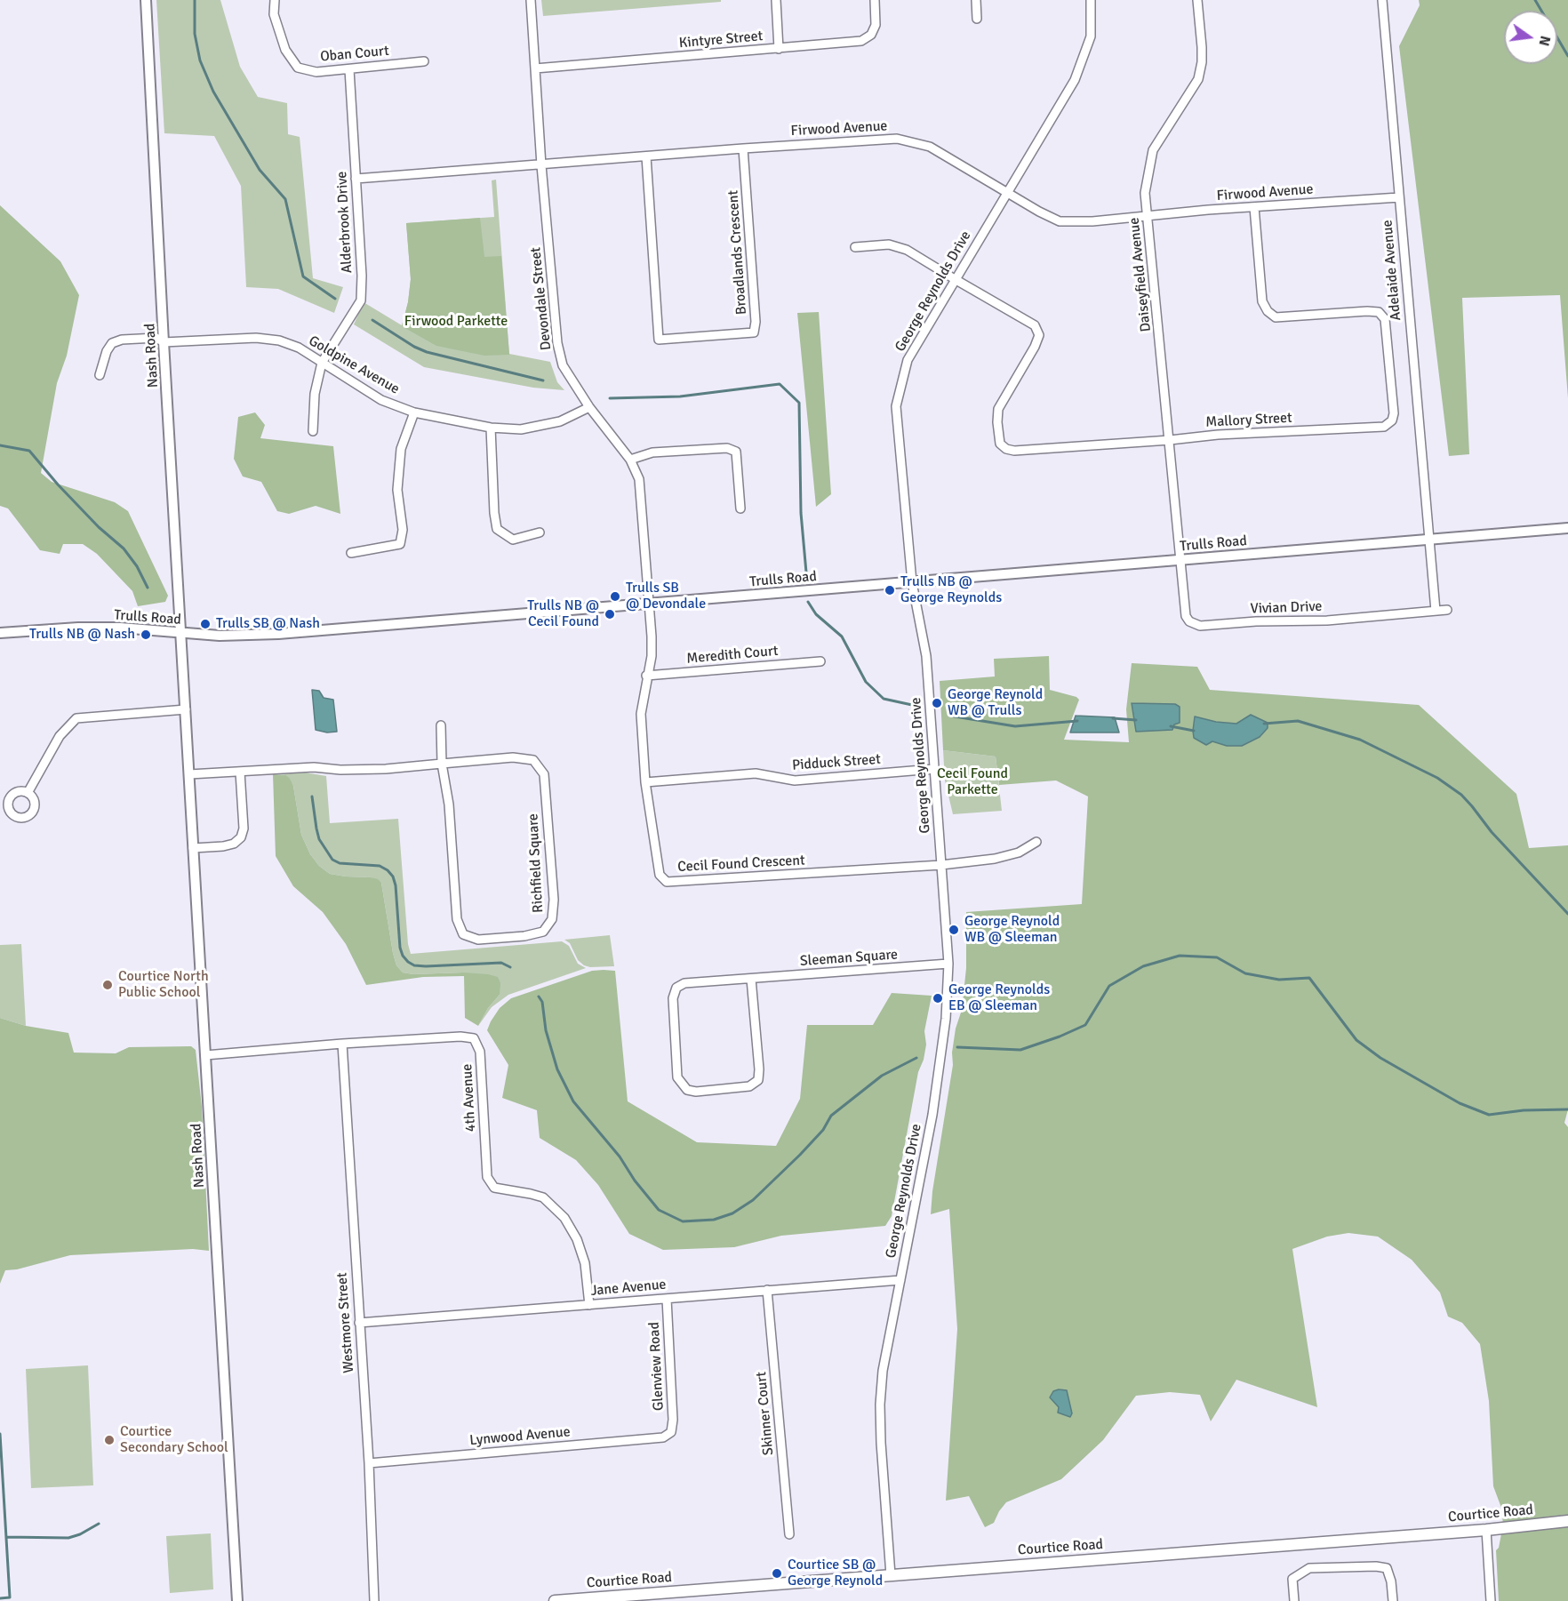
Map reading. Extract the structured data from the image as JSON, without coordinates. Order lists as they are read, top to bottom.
{
  "streets": {
    "main road": ["Courtice Road"],
    "street": [
      "Kintyre Street",
      "Oban Court",
      "Firwood Avenue",
      "Alderbrook Drive",
      "Broadlands Crescent",
      "Adelaide Avenue",
      "Daiseyfield Avenue",
      "George Reynolds Drive",
      "Devondale Street",
      "Nash Road",
      "Goldpine Avenue",
      "Mallory Street",
      "Trulls Road",
      "Vivian Drive",
      "Meredith Court",
      "Pidduck Street",
      "Richfield Square",
      "Cecil Found Crescent",
      "Sleeman Square",
      "4th Avenue",
      "Jane Avenue",
      "Westmore Street",
      "Glenview Road",
      "Skinner Court",
      "Lynwood Avenue"
    ]
  },
  "crossings": [
    ["Kintyre Street", "Devondale Street"],
    ["Oban Court", "Alderbrook Drive"],
    ["Firwood Avenue", "Alderbrook Drive"],
    ["Firwood Avenue", "Broadlands Crescent"],
    ["Firwood Avenue", "Adelaide Avenue"],
    ["Firwood Avenue", "Daiseyfield Avenue"],
    ["Firwood Avenue", "George Reynolds Drive"],
    ["Firwood Avenue", "Devondale Street"],
    ["Firwood Avenue", "Mallory Street"],
    ["Alderbrook Drive", "Goldpine Avenue"],
    ["Adelaide Avenue", "Trulls Road"],
    ["Adelaide Avenue", "Vivian Drive"],
    ["Daiseyfield Avenue", "Mallory Street"],
    ["Daiseyfield Avenue", "Trulls Road"],
    ["Daiseyfield Avenue", "Vivian Drive"],
    ["George Reynolds Drive", "Mallory Street"],
    ["George Reynolds Drive", "Trulls Road"],
    ["George Reynolds Drive", "Pidduck Street"],
    ["George Reynolds Drive", "Cecil Found Crescent"],
    ["George Reynolds Drive", "Sleeman Square"],
    ["George Reynolds Drive", "Jane Avenue"],
    ["George Reynolds Drive", "Courtice Road"],
    ["Devondale Street", "Goldpine Avenue"],
    ["Devondale Street", "Trulls Road"],
    ["Devondale Street", "Cecil Found Crescent"],
    ["Nash Road", "Goldpine Avenue"],
    ["Nash Road", "Trulls Road"],
    ["Nash Road", "Richfield Square"],
    ["Nash Road", "4th Avenue"],
    ["Trulls Road", "Vivian Drive"],
    ["Trulls Road", "Cecil Found Crescent"],
    ["Meredith Court", "Cecil Found Crescent"],
    ["Pidduck Street", "Cecil Found Crescent"],
    ["4th Avenue", "Jane Avenue"],
    ["4th Avenue", "Westmore Street"],
    ["Jane Avenue", "Westmore Street"],
    ["Jane Avenue", "Glenview Road"],
    ["Jane Avenue", "Skinner Court"],
    ["Westmore Street", "Lynwood Avenue"],
    ["Glenview Road", "Lynwood Avenue"]
  ],
  "parks": ["Firwood Parkette", "Cecil Found Parkette"],
  "places": [
    "Trulls NB @ George Reynolds",
    "Trulls SB @ Devondale",
    "Trulls NB @ Cecil Found",
    "Trulls SB @ Nash",
    "Trulls NB @ Nash",
    "George Reynold WB @ Trulls",
    "George Reynold WB @ Sleeman",
    "Courtice North Public School",
    "George Reynolds EB @ Sleeman",
    "Courtice Secondary School",
    "Courtice SB @ George Reynold"
  ],
  "north": "right"
}
